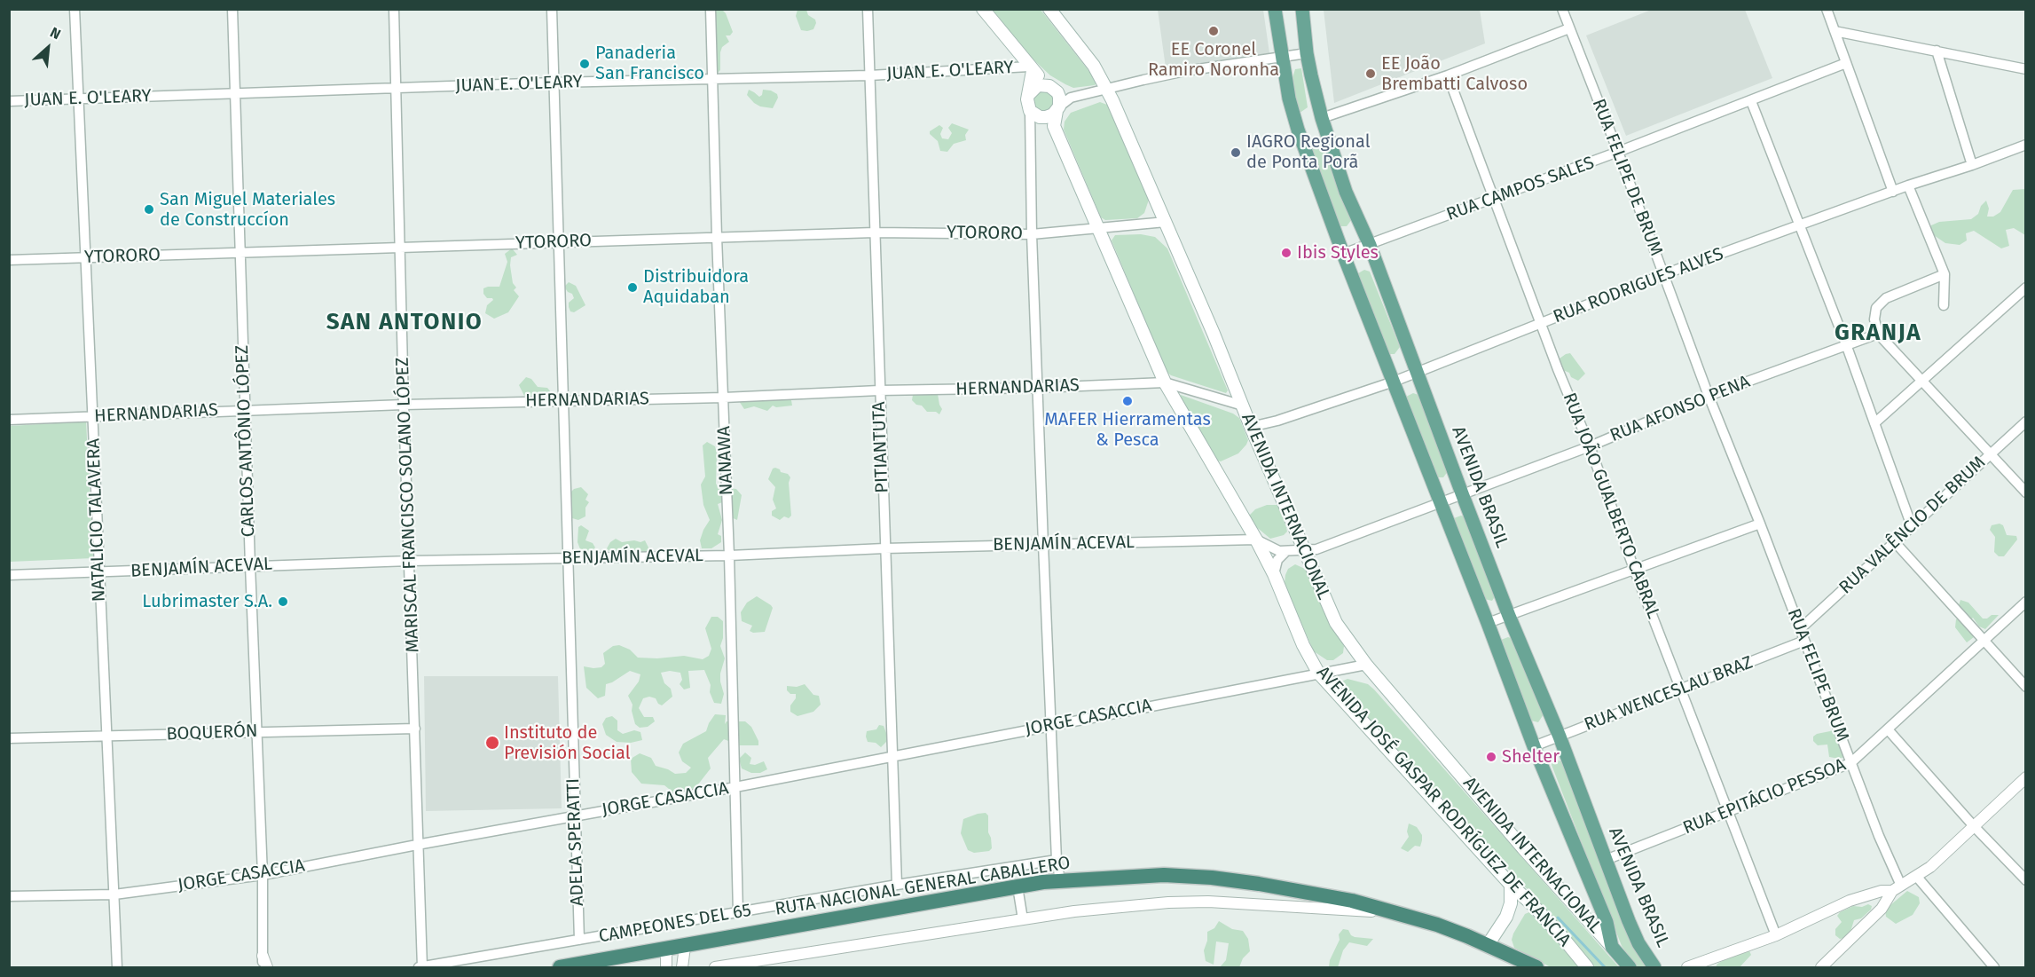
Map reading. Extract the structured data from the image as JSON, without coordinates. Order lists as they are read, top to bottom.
{
  "streets": {
    "highway": ["RUTA NACIONAL GENERAL CABALLERO"],
    "main road": ["AVENIDA BRASIL", "AVENIDA INTERNACIONAL", "AVENIDA JOSÉ GASPAR RODRÍGUEZ DE FRANCIA"],
    "street": [
      "JUAN E. O'LEARY",
      "RUA FELIPE DE BRUM",
      "RUA CAMPOS SALES",
      "YTORORO",
      "RUA RODRIGUES ALVES",
      "HERNANDARIAS",
      "RUA AFONSO PENA",
      "CARLOS ANTÔNIO LÓPEZ",
      "PITIANTUTA",
      "NANAWA",
      "MARISCAL FRANCISCO SOLANO LÓPEZ",
      "RUA JOÃO GUALBERTO CABRAL",
      "NATALICIO TALAVERA",
      "RUA VALÊNCIO DE BRUM",
      "BENJAMÍN ACEVAL",
      "RUA FELIPE BRUM",
      "RUA WENCESLAU BRAZ",
      "JORGE CASACCIA",
      "BOQUERÓN",
      "RUA EPITÁCIO PESSOA",
      "ADELA SPERATTI",
      "CAMPEONES DEL 65"
    ]
  },
  "crossings": [
    ["JUAN E. O'LEARY", "CARLOS ANTÔNIO LÓPEZ"],
    ["JUAN E. O'LEARY", "PITIANTUTA"],
    ["JUAN E. O'LEARY", "NANAWA"],
    ["JUAN E. O'LEARY", "MARISCAL FRANCISCO SOLANO LÓPEZ"],
    ["JUAN E. O'LEARY", "NATALICIO TALAVERA"],
    ["JUAN E. O'LEARY", "ADELA SPERATTI"],
    ["RUA FELIPE DE BRUM", "RUA CAMPOS SALES"],
    ["RUA FELIPE DE BRUM", "RUA RODRIGUES ALVES"],
    ["RUA FELIPE DE BRUM", "RUA AFONSO PENA"],
    ["RUA FELIPE DE BRUM", "RUA FELIPE BRUM"],
    ["RUA CAMPOS SALES", "AVENIDA BRASIL"],
    ["RUA CAMPOS SALES", "RUA JOÃO GUALBERTO CABRAL"],
    ["YTORORO", "CARLOS ANTÔNIO LÓPEZ"],
    ["YTORORO", "PITIANTUTA"],
    ["YTORORO", "NANAWA"],
    ["YTORORO", "MARISCAL FRANCISCO SOLANO LÓPEZ"],
    ["YTORORO", "AVENIDA INTERNACIONAL"],
    ["YTORORO", "NATALICIO TALAVERA"],
    ["YTORORO", "AVENIDA JOSÉ GASPAR RODRÍGUEZ DE FRANCIA"],
    ["YTORORO", "ADELA SPERATTI"],
    ["RUA RODRIGUES ALVES", "AVENIDA BRASIL"],
    ["RUA RODRIGUES ALVES", "RUA JOÃO GUALBERTO CABRAL"],
    ["RUA RODRIGUES ALVES", "AVENIDA INTERNACIONAL"],
    ["HERNANDARIAS", "CARLOS ANTÔNIO LÓPEZ"],
    ["HERNANDARIAS", "PITIANTUTA"],
    ["HERNANDARIAS", "NANAWA"],
    ["HERNANDARIAS", "MARISCAL FRANCISCO SOLANO LÓPEZ"],
    ["HERNANDARIAS", "AVENIDA INTERNACIONAL"],
    ["HERNANDARIAS", "NATALICIO TALAVERA"],
    ["HERNANDARIAS", "AVENIDA JOSÉ GASPAR RODRÍGUEZ DE FRANCIA"],
    ["HERNANDARIAS", "ADELA SPERATTI"],
    ["RUA AFONSO PENA", "AVENIDA BRASIL"],
    ["RUA AFONSO PENA", "RUA JOÃO GUALBERTO CABRAL"],
    ["RUA AFONSO PENA", "AVENIDA INTERNACIONAL"],
    ["RUA AFONSO PENA", "BENJAMÍN ACEVAL"],
    ["RUA AFONSO PENA", "AVENIDA JOSÉ GASPAR RODRÍGUEZ DE FRANCIA"],
    ["CARLOS ANTÔNIO LÓPEZ", "BENJAMÍN ACEVAL"],
    ["CARLOS ANTÔNIO LÓPEZ", "JORGE CASACCIA"],
    ["CARLOS ANTÔNIO LÓPEZ", "BOQUERÓN"],
    ["PITIANTUTA", "BENJAMÍN ACEVAL"],
    ["PITIANTUTA", "JORGE CASACCIA"],
    ["PITIANTUTA", "CAMPEONES DEL 65"],
    ["NANAWA", "BENJAMÍN ACEVAL"],
    ["NANAWA", "JORGE CASACCIA"],
    ["NANAWA", "CAMPEONES DEL 65"],
    ["AVENIDA BRASIL", "RUA WENCESLAU BRAZ"],
    ["AVENIDA BRASIL", "RUA EPITÁCIO PESSOA"],
    ["MARISCAL FRANCISCO SOLANO LÓPEZ", "BENJAMÍN ACEVAL"],
    ["MARISCAL FRANCISCO SOLANO LÓPEZ", "JORGE CASACCIA"],
    ["MARISCAL FRANCISCO SOLANO LÓPEZ", "BOQUERÓN"],
    ["MARISCAL FRANCISCO SOLANO LÓPEZ", "CAMPEONES DEL 65"],
    ["RUA JOÃO GUALBERTO CABRAL", "RUA WENCESLAU BRAZ"],
    ["RUA JOÃO GUALBERTO CABRAL", "RUA EPITÁCIO PESSOA"],
    ["AVENIDA INTERNACIONAL", "JORGE CASACCIA"],
    ["NATALICIO TALAVERA", "BENJAMÍN ACEVAL"],
    ["NATALICIO TALAVERA", "JORGE CASACCIA"],
    ["NATALICIO TALAVERA", "BOQUERÓN"],
    ["RUA VALÊNCIO DE BRUM", "RUA FELIPE BRUM"],
    ["BENJAMÍN ACEVAL", "AVENIDA JOSÉ GASPAR RODRÍGUEZ DE FRANCIA"],
    ["BENJAMÍN ACEVAL", "ADELA SPERATTI"],
    ["RUA FELIPE BRUM", "RUA WENCESLAU BRAZ"],
    ["RUA FELIPE BRUM", "RUA EPITÁCIO PESSOA"],
    ["JORGE CASACCIA", "AVENIDA JOSÉ GASPAR RODRÍGUEZ DE FRANCIA"],
    ["JORGE CASACCIA", "ADELA SPERATTI"],
    ["ADELA SPERATTI", "CAMPEONES DEL 65"]
  ],
  "districts": ["SAN ANTONIO", "GRANJA"],
  "places": [
    "EE Coronel Ramiro Noronha",
    "Panaderia San Francisco",
    "EE João Brembatti Calvoso",
    "IAGRO Regional de Ponta Porã",
    "San Miguel Materiales de Construccíon",
    "Ibis Styles",
    "Distribuidora Aquidaban",
    "MAFER Hierramentas & Pesca",
    "Lubrimaster S.A.",
    "Instituto de Previsión Social",
    "Shelter"
  ],
  "north": "top right"
}
